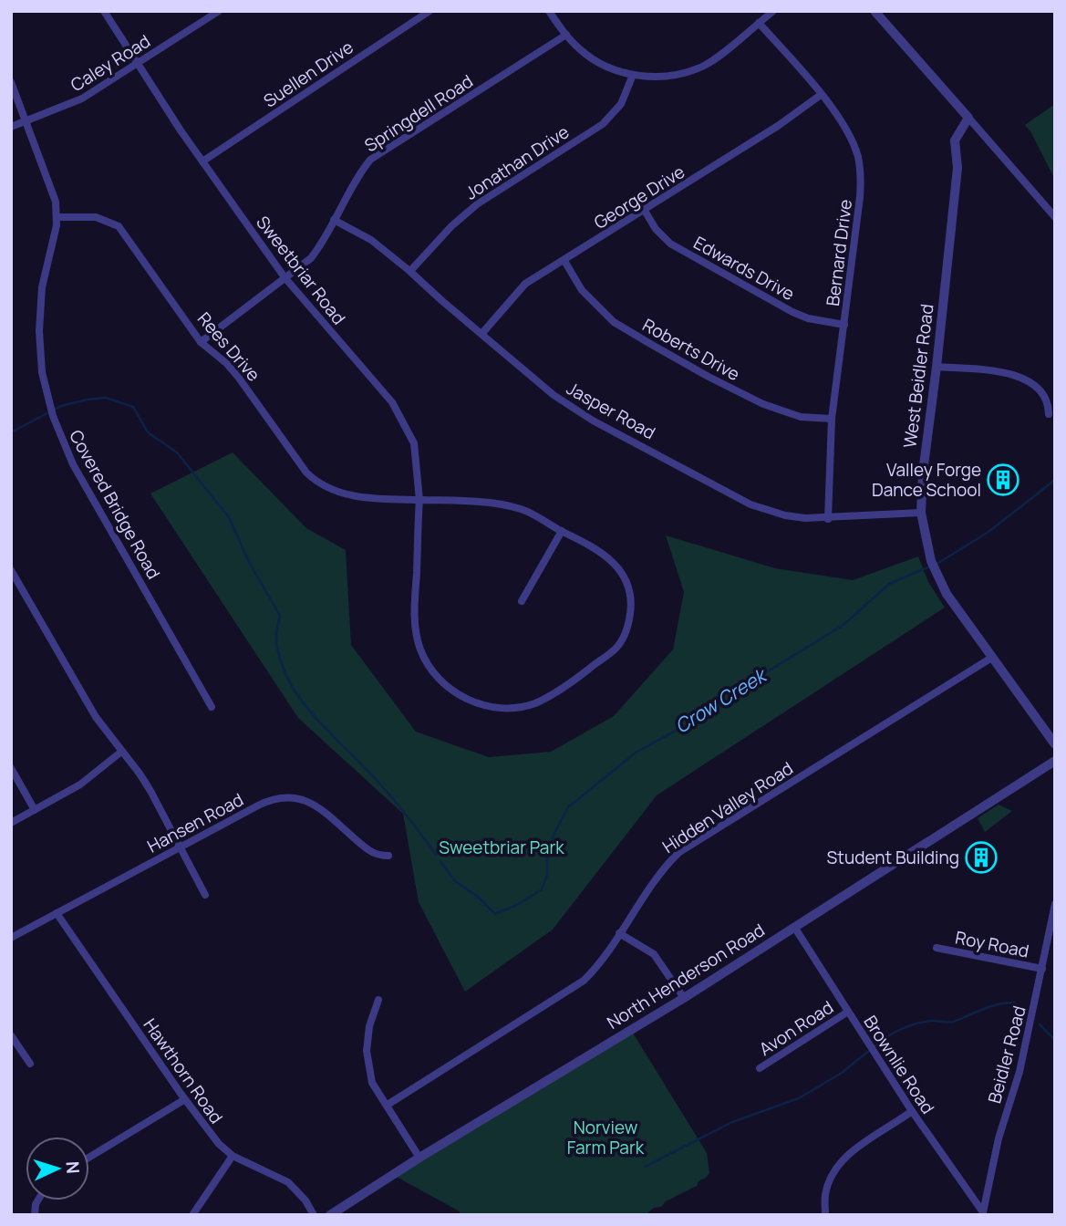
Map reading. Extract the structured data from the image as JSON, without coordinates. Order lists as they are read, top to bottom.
{
  "streets": {
    "street": [
      "Caley Road",
      "Suellen Drive",
      "Springdell Road",
      "Jonathan Drive",
      "George Drive",
      "Bernard Drive",
      "Edwards Drive",
      "Sweetbriar Road",
      "Rees Drive",
      "Roberts Drive",
      "West Beidler Road",
      "Jasper Road",
      "Covered Bridge Road",
      "Hidden Valley Road",
      "Hansen Road",
      "Roy Road",
      "North Henderson Road",
      "Avon Road",
      "Beidler Road",
      "Brownlie Road",
      "Hawthorn Road"
    ]
  },
  "crossings": [
    ["Caley Road", "Sweetbriar Road"],
    ["Caley Road", "Covered Bridge Road"],
    ["Suellen Drive", "Sweetbriar Road"],
    ["Springdell Road", "Sweetbriar Road"],
    ["Springdell Road", "Rees Drive"],
    ["Springdell Road", "Jasper Road"],
    ["Jonathan Drive", "Jasper Road"],
    ["George Drive", "Bernard Drive"],
    ["George Drive", "Edwards Drive"],
    ["George Drive", "Roberts Drive"],
    ["George Drive", "Jasper Road"],
    ["Bernard Drive", "Edwards Drive"],
    ["Bernard Drive", "Roberts Drive"],
    ["Bernard Drive", "Jasper Road"],
    ["Sweetbriar Road", "Rees Drive"],
    ["Rees Drive", "Covered Bridge Road"],
    ["West Beidler Road", "Jasper Road"],
    ["West Beidler Road", "Hidden Valley Road"],
    ["Hansen Road", "Hawthorn Road"],
    ["Roy Road", "Beidler Road"],
    ["North Henderson Road", "Brownlie Road"],
    ["Avon Road", "Brownlie Road"],
    ["Beidler Road", "Brownlie Road"]
  ],
  "water": ["Crow Creek"],
  "parks": ["Sweetbriar Park", "Norview Farm Park"],
  "places": {
    "building": ["Valley Forge Dance School", "Student Building"]
  },
  "north": "right"
}
